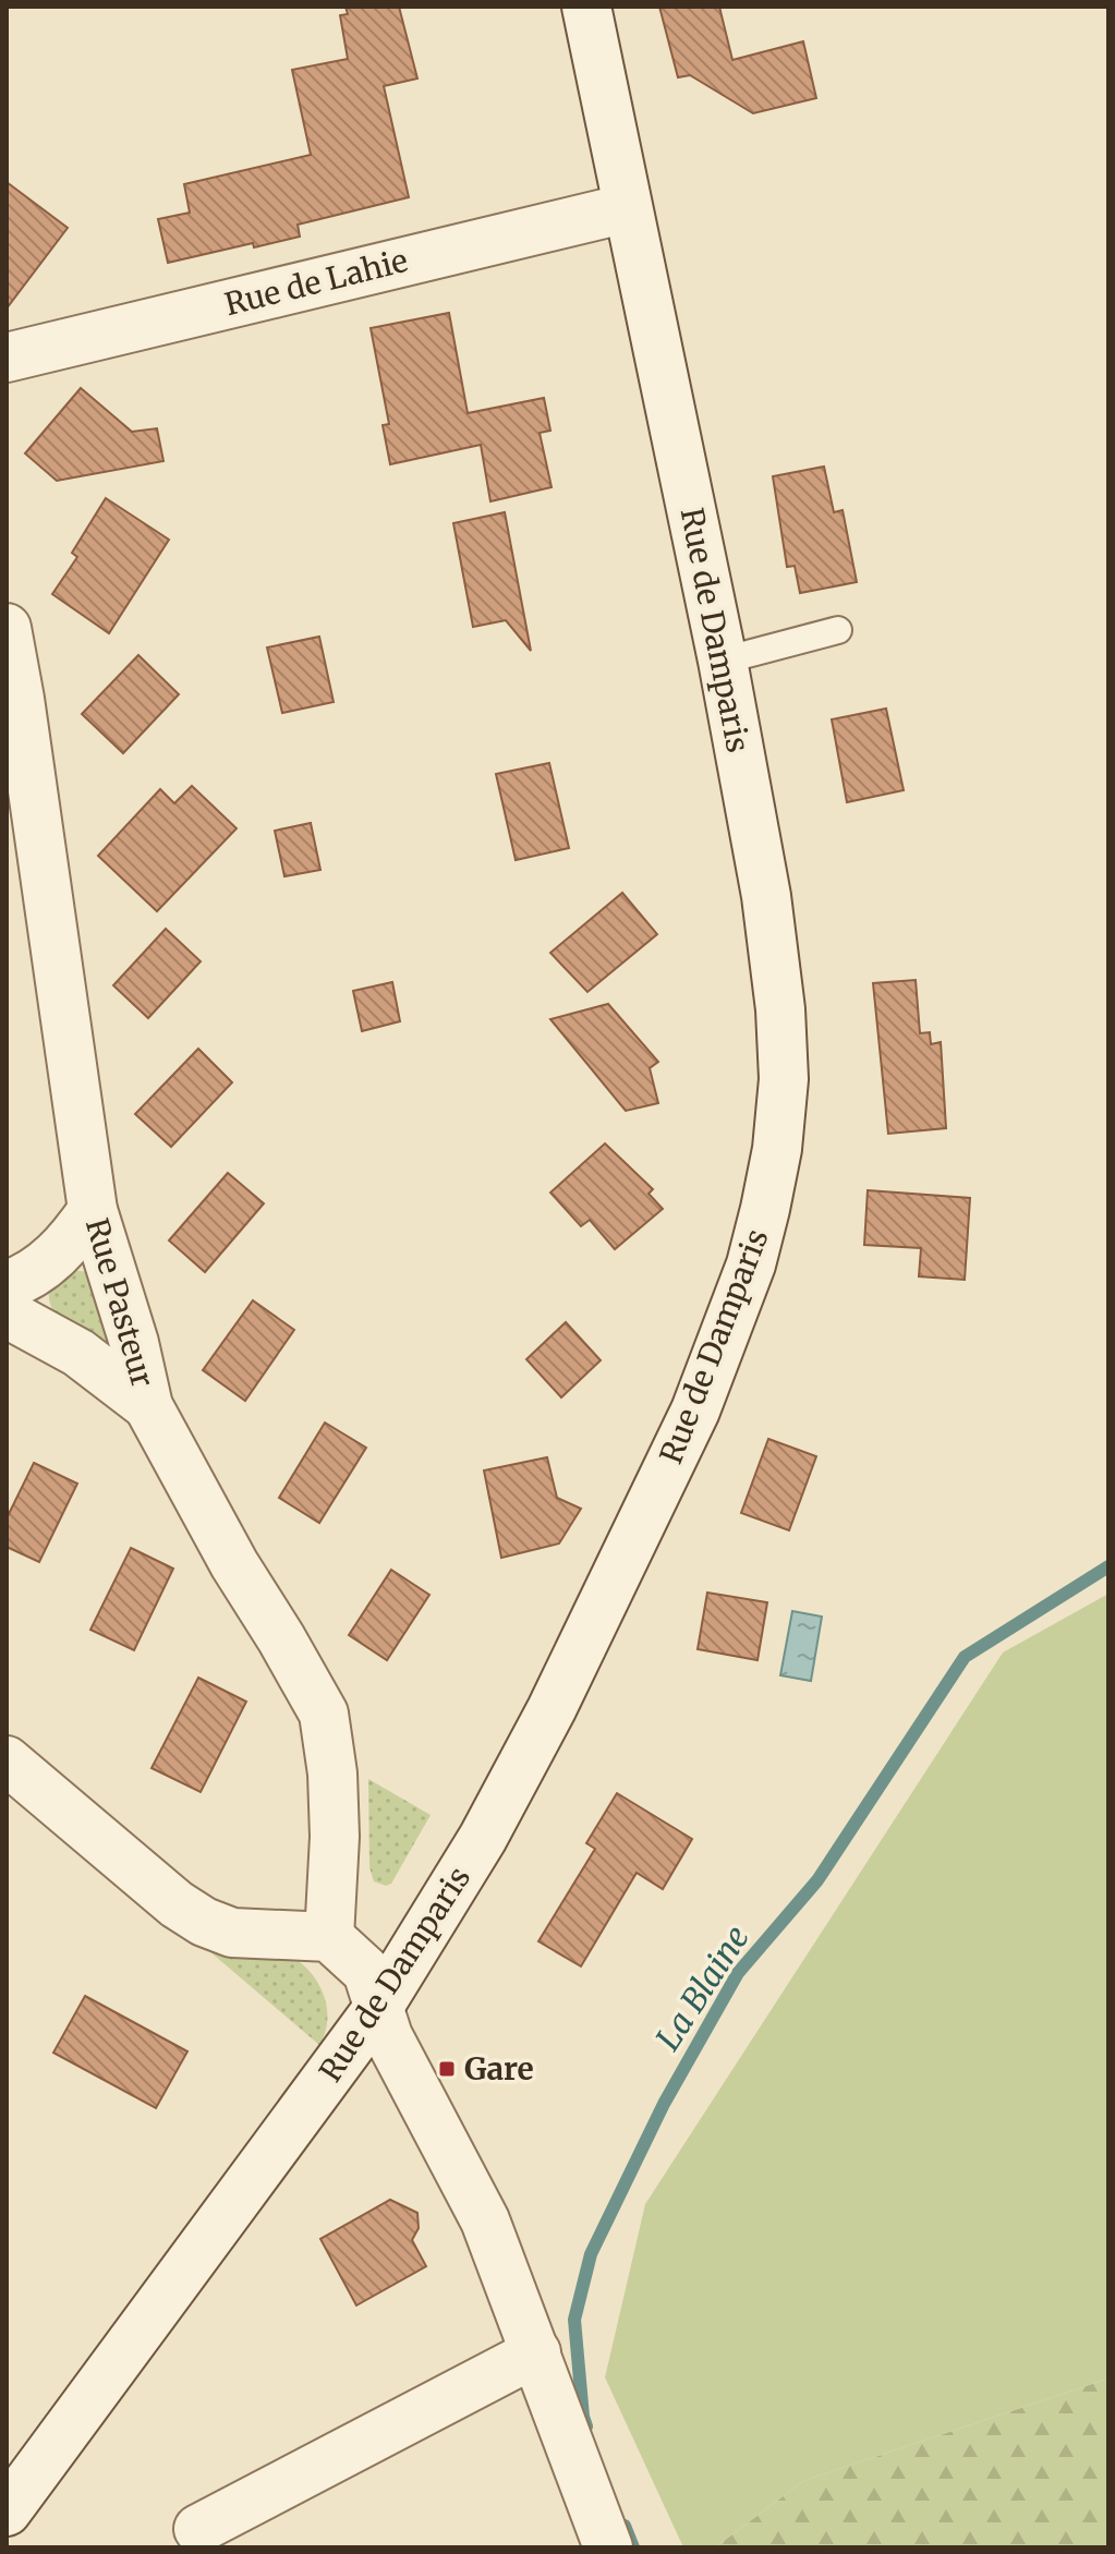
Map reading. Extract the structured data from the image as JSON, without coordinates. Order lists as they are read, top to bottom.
{
  "streets": {
    "street": ["Rue de Lahie", "Rue de Damparis", "Rue Pasteur"]
  },
  "crossings": [
    ["Rue de Lahie", "Rue de Damparis"]
  ],
  "water": ["La Blaine"],
  "places": {
    "transit": ["Gare"]
  }
}
